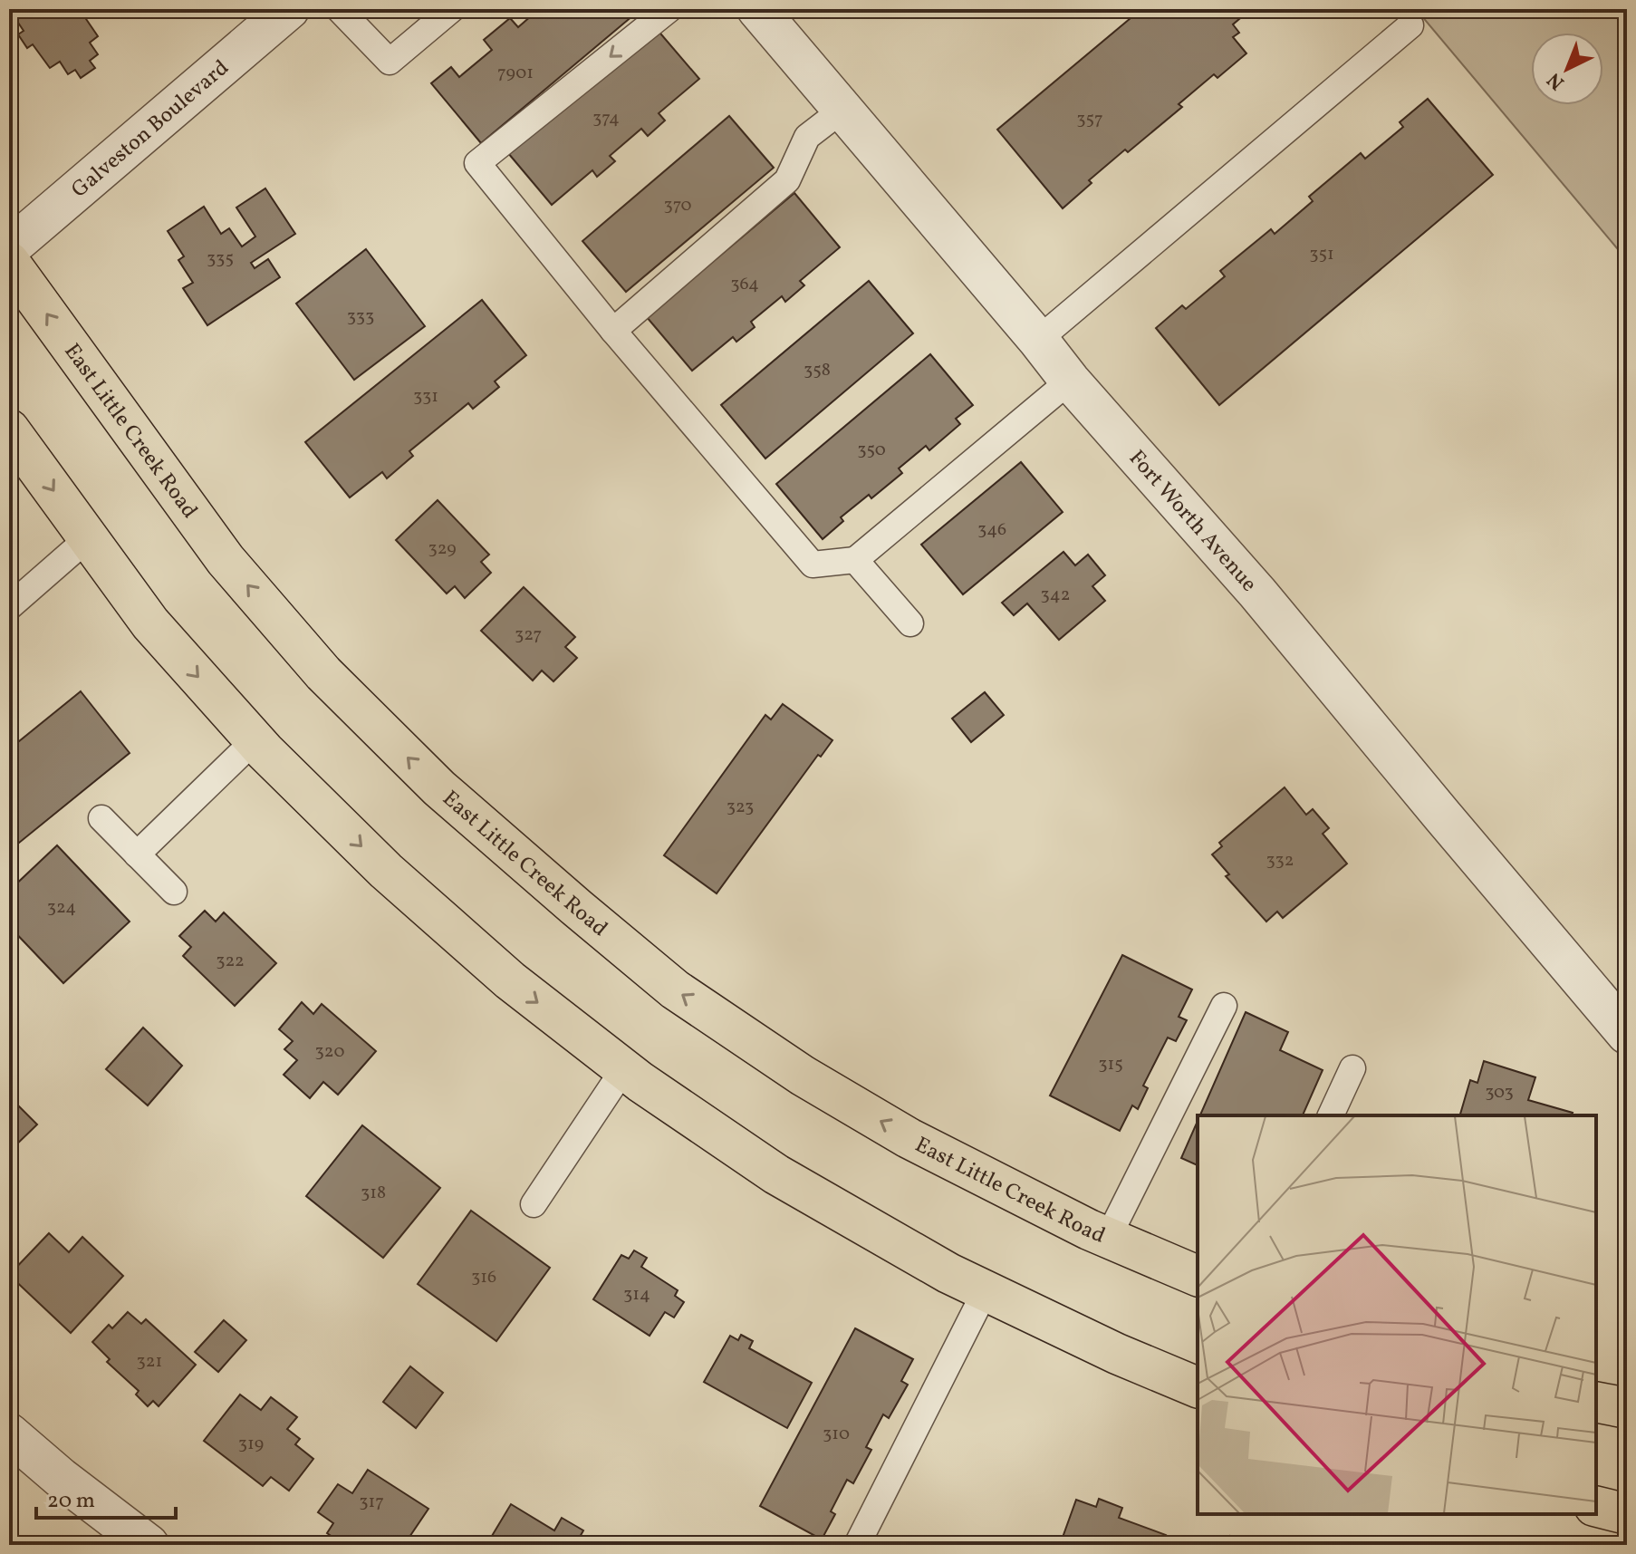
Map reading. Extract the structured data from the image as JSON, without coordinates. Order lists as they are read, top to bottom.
{
  "streets": {
    "main road": ["East Little Creek Road"],
    "street": ["Galveston Boulevard", "Fort Worth Avenue"]
  },
  "house_numbers": [
    "7901",
    "374",
    "357",
    "370",
    "351",
    "335",
    "364",
    "333",
    "358",
    "331",
    "350",
    "346",
    "329",
    "342",
    "327",
    "323",
    "332",
    "324",
    "322",
    "320",
    "315",
    "303",
    "318",
    "316",
    "314",
    "321",
    "310",
    "319",
    "317"
  ],
  "scale_bar": "20 m",
  "north": "bottom left"
}
